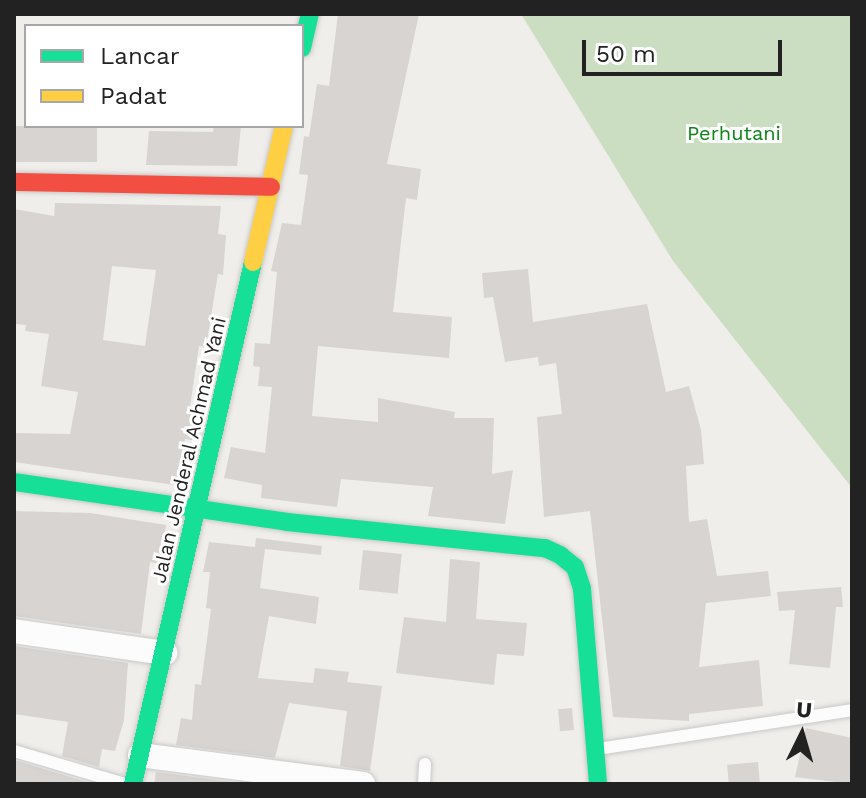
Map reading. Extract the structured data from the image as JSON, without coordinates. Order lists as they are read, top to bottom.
{
  "streets": {
    "street": ["Jalan Jenderal Achmad Yani"]
  },
  "parks": ["Perhutani"],
  "legend": ["Lancar", "Padat"],
  "scale_bar": "50 m",
  "north": "top"
}
